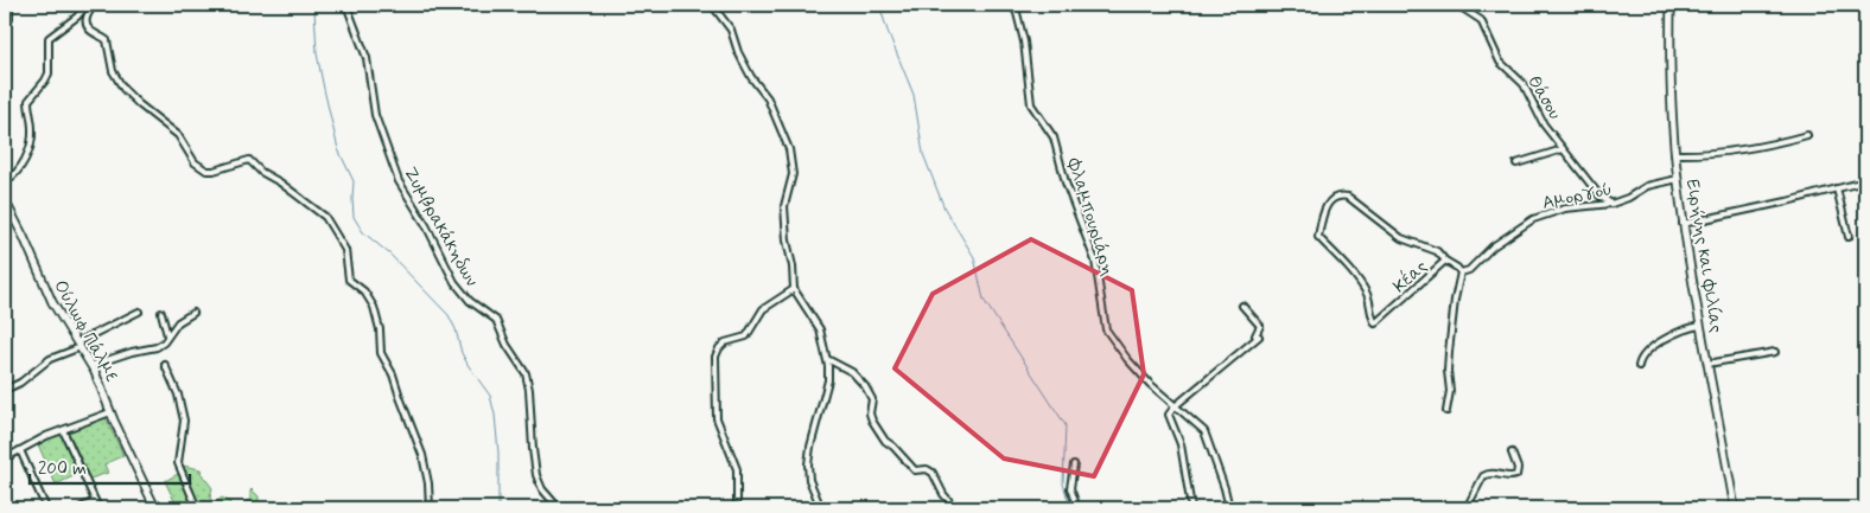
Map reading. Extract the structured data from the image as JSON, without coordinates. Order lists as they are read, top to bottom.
{
  "streets": {
    "street": [
      "Θάσου",
      "Αμοργού",
      "Φλαμπουριάρη",
      "Ζυμβρακάκηδων",
      "Ειρήνης και Φιλίας",
      "Κέας",
      "Ούλωφ Πάλμε"
    ]
  },
  "crossings": [
    ["Θάσου", "Αμοργού"],
    ["Αμοργού", "Ειρήνης και Φιλίας"],
    ["Αμοργού", "Κέας"]
  ],
  "scale_bar": "200 m"
}
